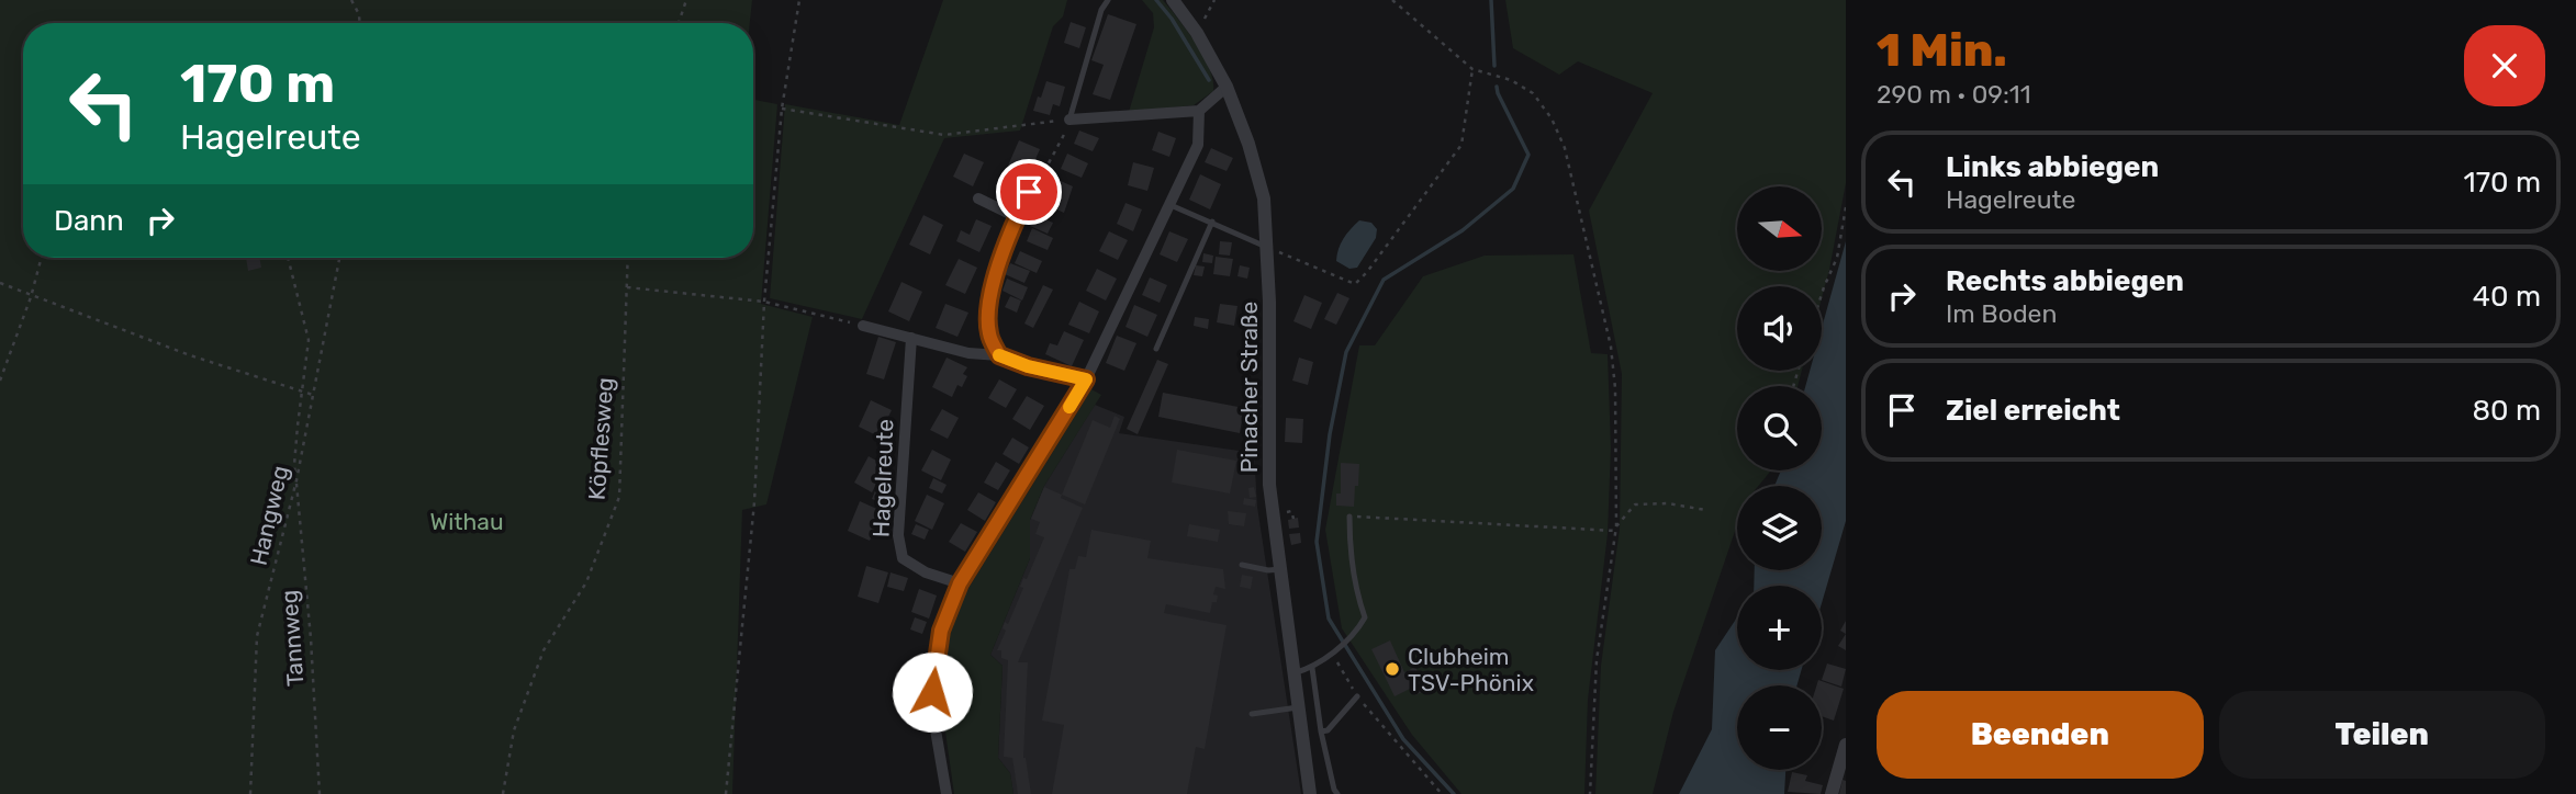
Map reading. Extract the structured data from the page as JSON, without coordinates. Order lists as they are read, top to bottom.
{
  "streets": {
    "street": ["Pinacher Straße", "Hagelreute"],
    "path": ["Köpflesweg", "Hangweg", "Tannweg"]
  },
  "crossings": [
    ["Hangweg", "Tannweg"]
  ],
  "parks": ["Withau"],
  "places": ["Clubheim TSV-Phönix"],
  "north": "right",
  "page": {
    "heading": ["1 Min.", "290 m · 09:11"],
    "turn": ["170 m", "Hagelreute"],
    "list": [
      {
        "name": "Links abbiegen",
        "note": "Hagelreute",
        "value": "170 m"
      },
      {
        "name": "Rechts abbiegen",
        "note": "Im Boden",
        "value": "40 m"
      },
      {
        "name": "Ziel erreicht",
        "value": "80 m"
      }
    ],
    "then": "Dann",
    "map_buttons": ["+", "−"],
    "buttons": ["Beenden", "Teilen"]
  }
}
